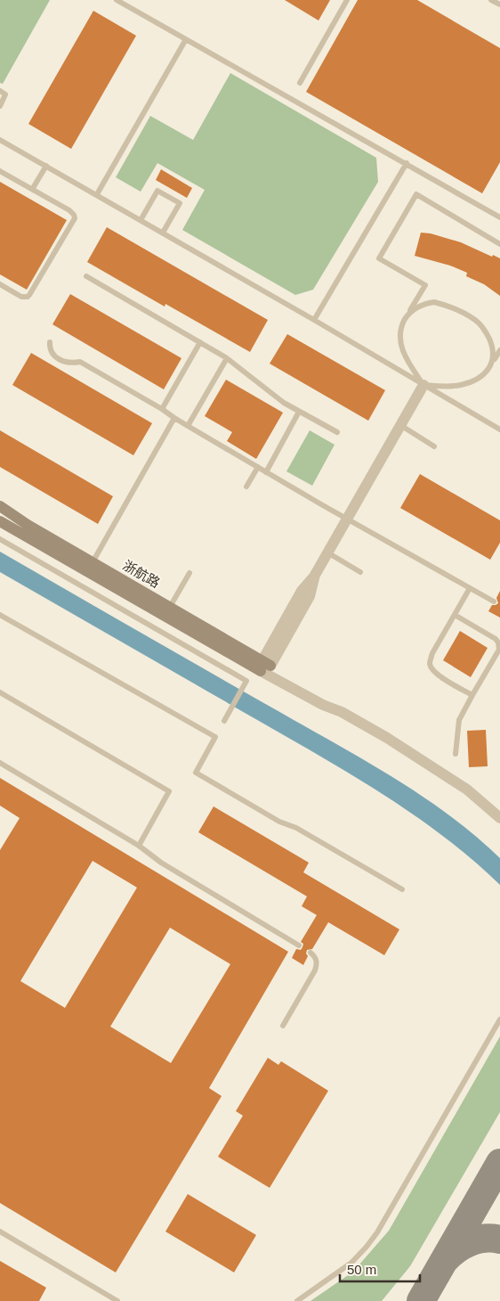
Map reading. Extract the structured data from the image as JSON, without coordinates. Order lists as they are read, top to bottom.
{
  "streets": {
    "street": ["浙航路"]
  },
  "scale_bar": "50 m"
}
